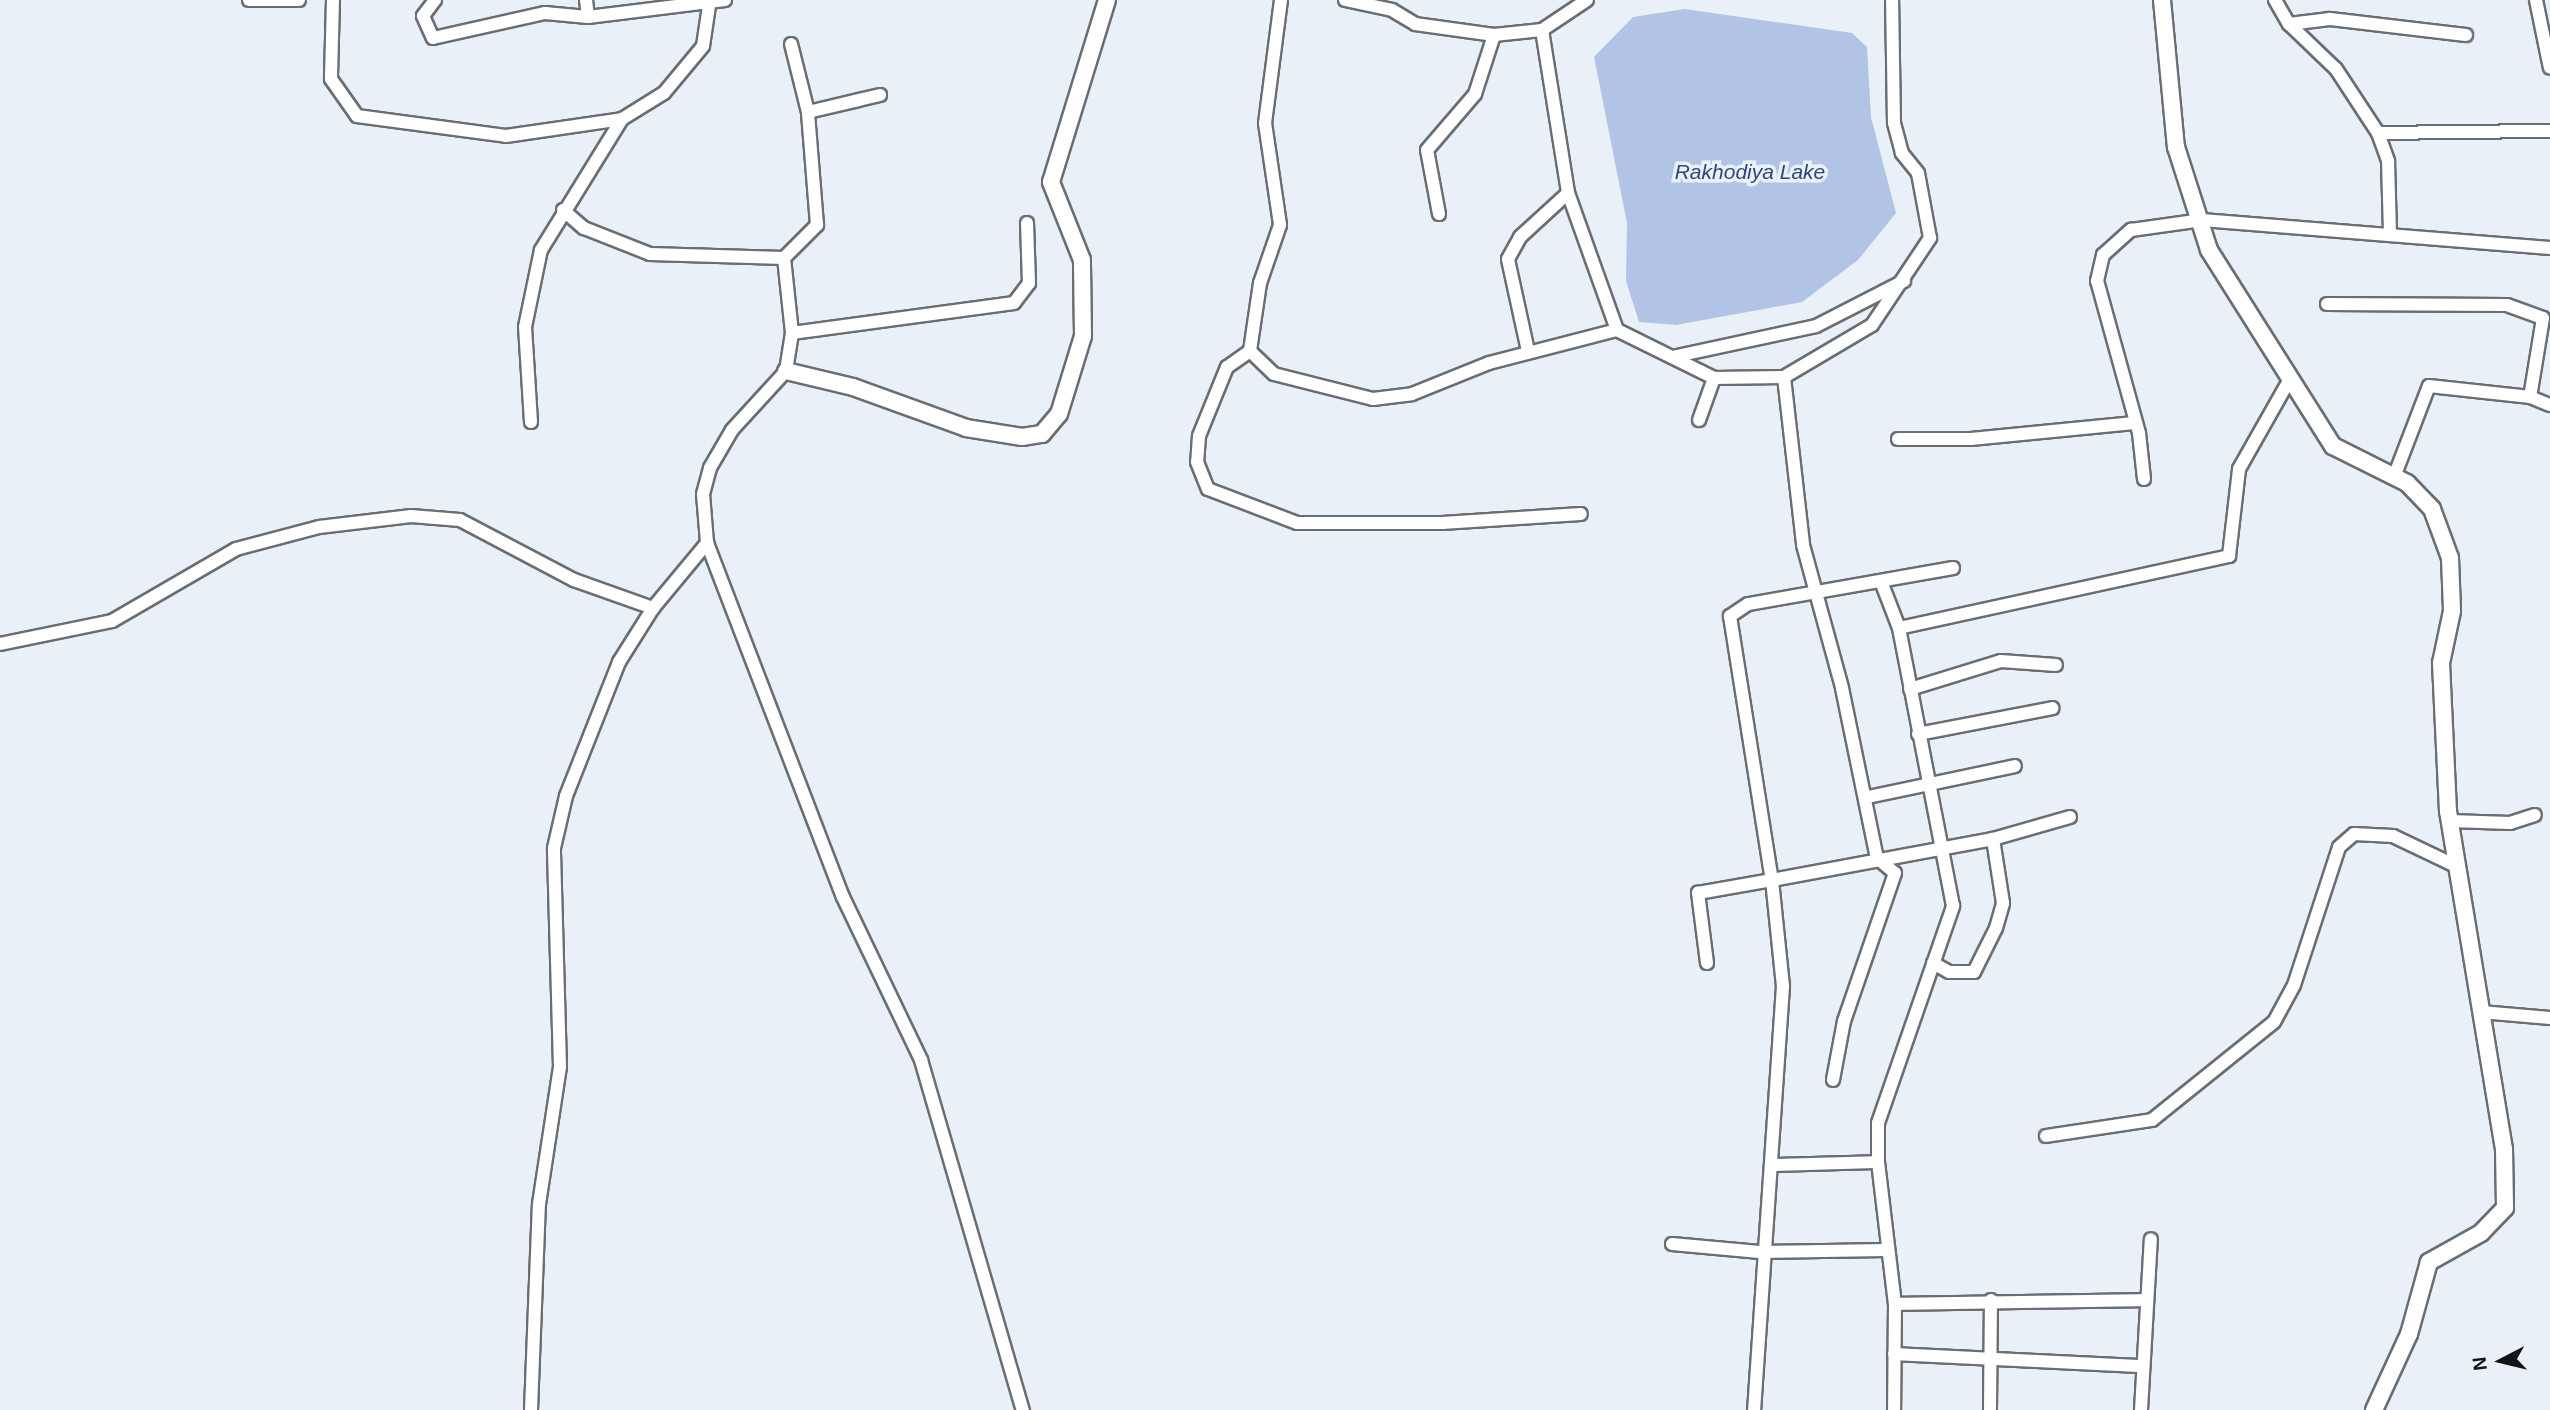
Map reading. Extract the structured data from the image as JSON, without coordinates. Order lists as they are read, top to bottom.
{
  "water": ["Rakhodiya Lake"],
  "north": "left"
}
